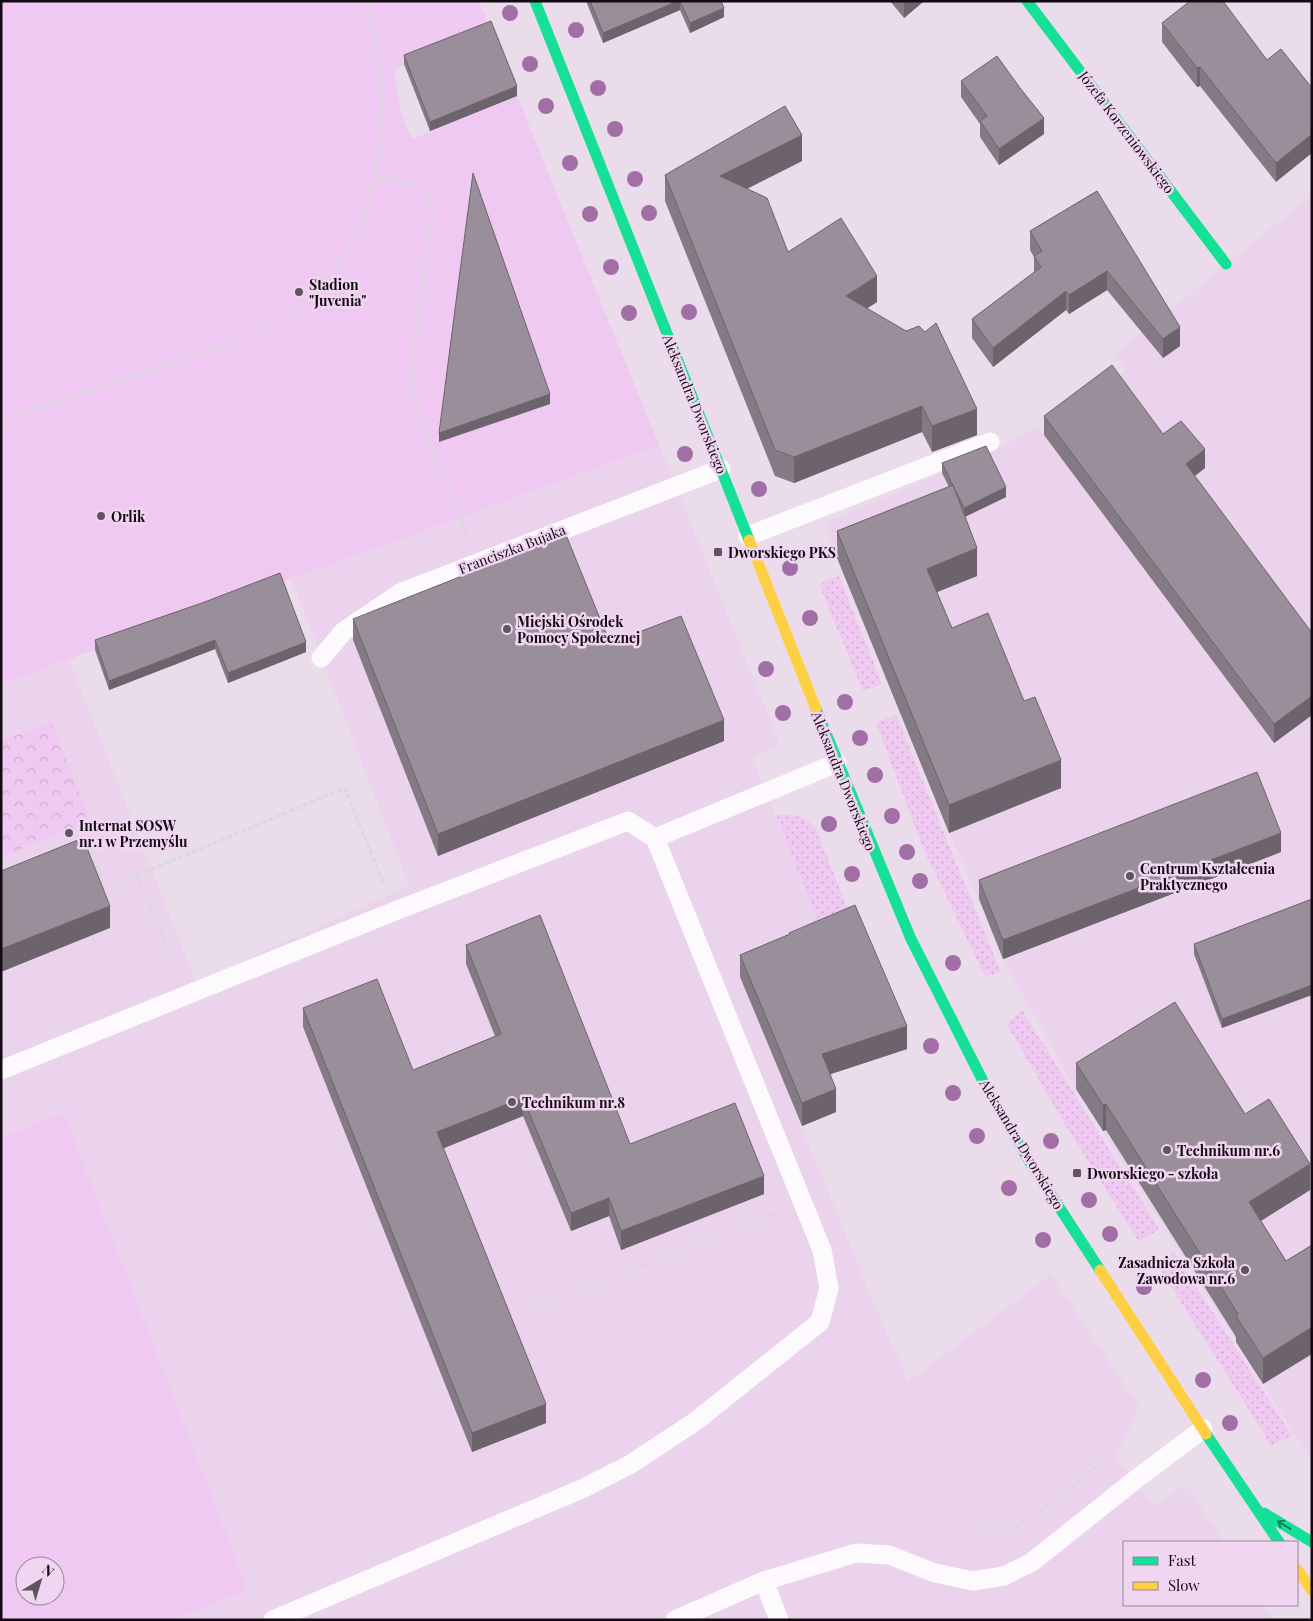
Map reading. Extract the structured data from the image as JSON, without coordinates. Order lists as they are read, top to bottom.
{
  "streets": {
    "street": ["Józefa Korzeniowskiego", "Aleksandra Dworskiego"],
    "lane": ["Franciszka Bujaka"]
  },
  "crossings": [
    ["Aleksandra Dworskiego", "Franciszka Bujaka"]
  ],
  "places": {
    "other": [
      "Stadion \"Juvenia\"",
      "Orlik",
      "Miejski Ośrodek Pomocy Społecznej",
      "Internat SOSW nr.1 w Przemyślu",
      "Centrum Kształcenia Praktycznego",
      "Technikum nr.8",
      "Technikum nr.6",
      "Zasadnicza Szkoła Zawodowa nr.6"
    ],
    "transit": ["Dworskiego PKS", "Dworskiego - szkoła"]
  },
  "legend": ["Fast", "Slow"],
  "north": "top right"
}
